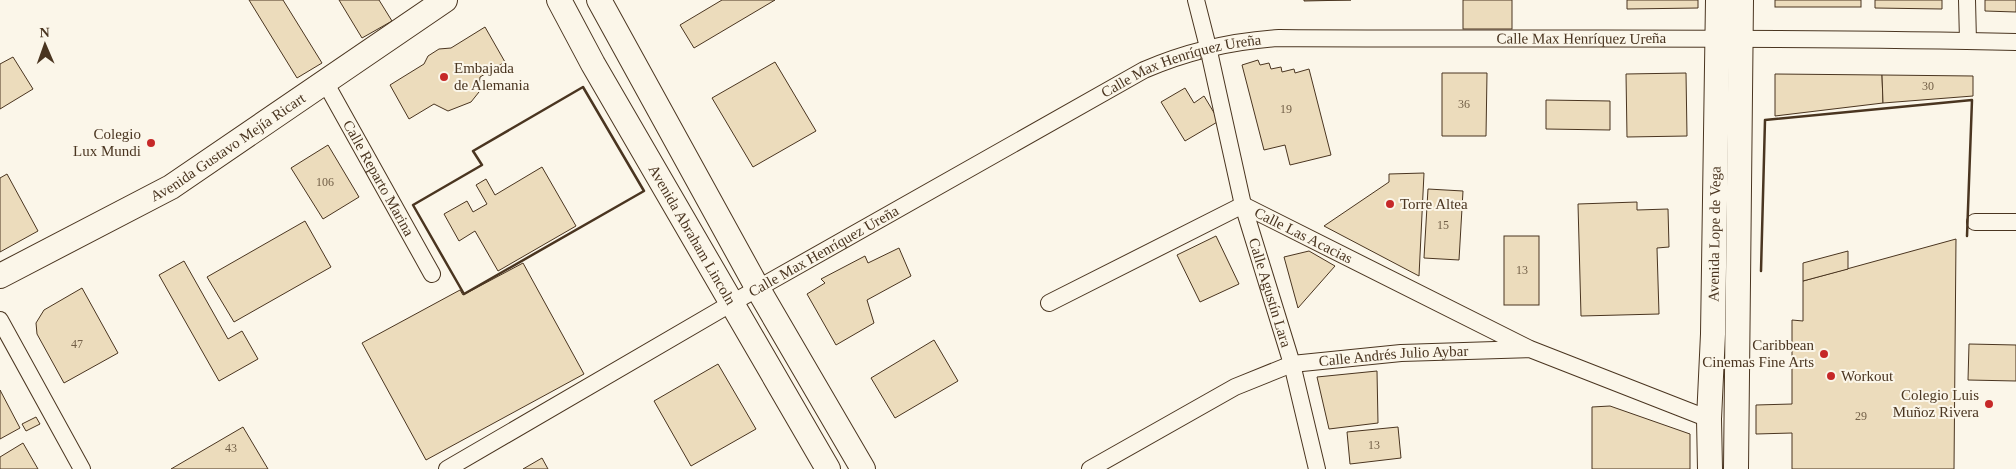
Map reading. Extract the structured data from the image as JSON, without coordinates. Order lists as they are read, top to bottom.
{
  "streets": {
    "main road": ["Avenida Gustavo Mejía Ricart", "Avenida Abraham Lincoln", "Avenida Lope de Vega"],
    "street": [
      "Calle Max Henríquez Ureña",
      "Calle Reparto Marina",
      "Calle Las Acacias",
      "Calle Agustín Lara",
      "Calle Andrés Julio Aybar"
    ]
  },
  "crossings": [
    ["Calle Max Henríquez Ureña", "Avenida Abraham Lincoln"],
    ["Calle Max Henríquez Ureña", "Avenida Lope de Vega"],
    ["Calle Max Henríquez Ureña", "Calle Agustín Lara"],
    ["Avenida Gustavo Mejía Ricart", "Calle Reparto Marina"],
    ["Avenida Lope de Vega", "Calle Andrés Julio Aybar"],
    ["Calle Las Acacias", "Calle Agustín Lara"],
    ["Calle Las Acacias", "Calle Andrés Julio Aybar"],
    ["Calle Agustín Lara", "Calle Andrés Julio Aybar"]
  ],
  "places": [
    "Embajada de Alemania",
    "Colegio Lux Mundi",
    "Torre Altea",
    "Caribbean Cinemas Fine Arts",
    "Workout",
    "Colegio Luis Muñoz Rivera"
  ],
  "house_numbers": [
    "30",
    "36",
    "19",
    "106",
    "15",
    "13",
    "47",
    "29",
    "13",
    "43"
  ],
  "north": "top"
}
